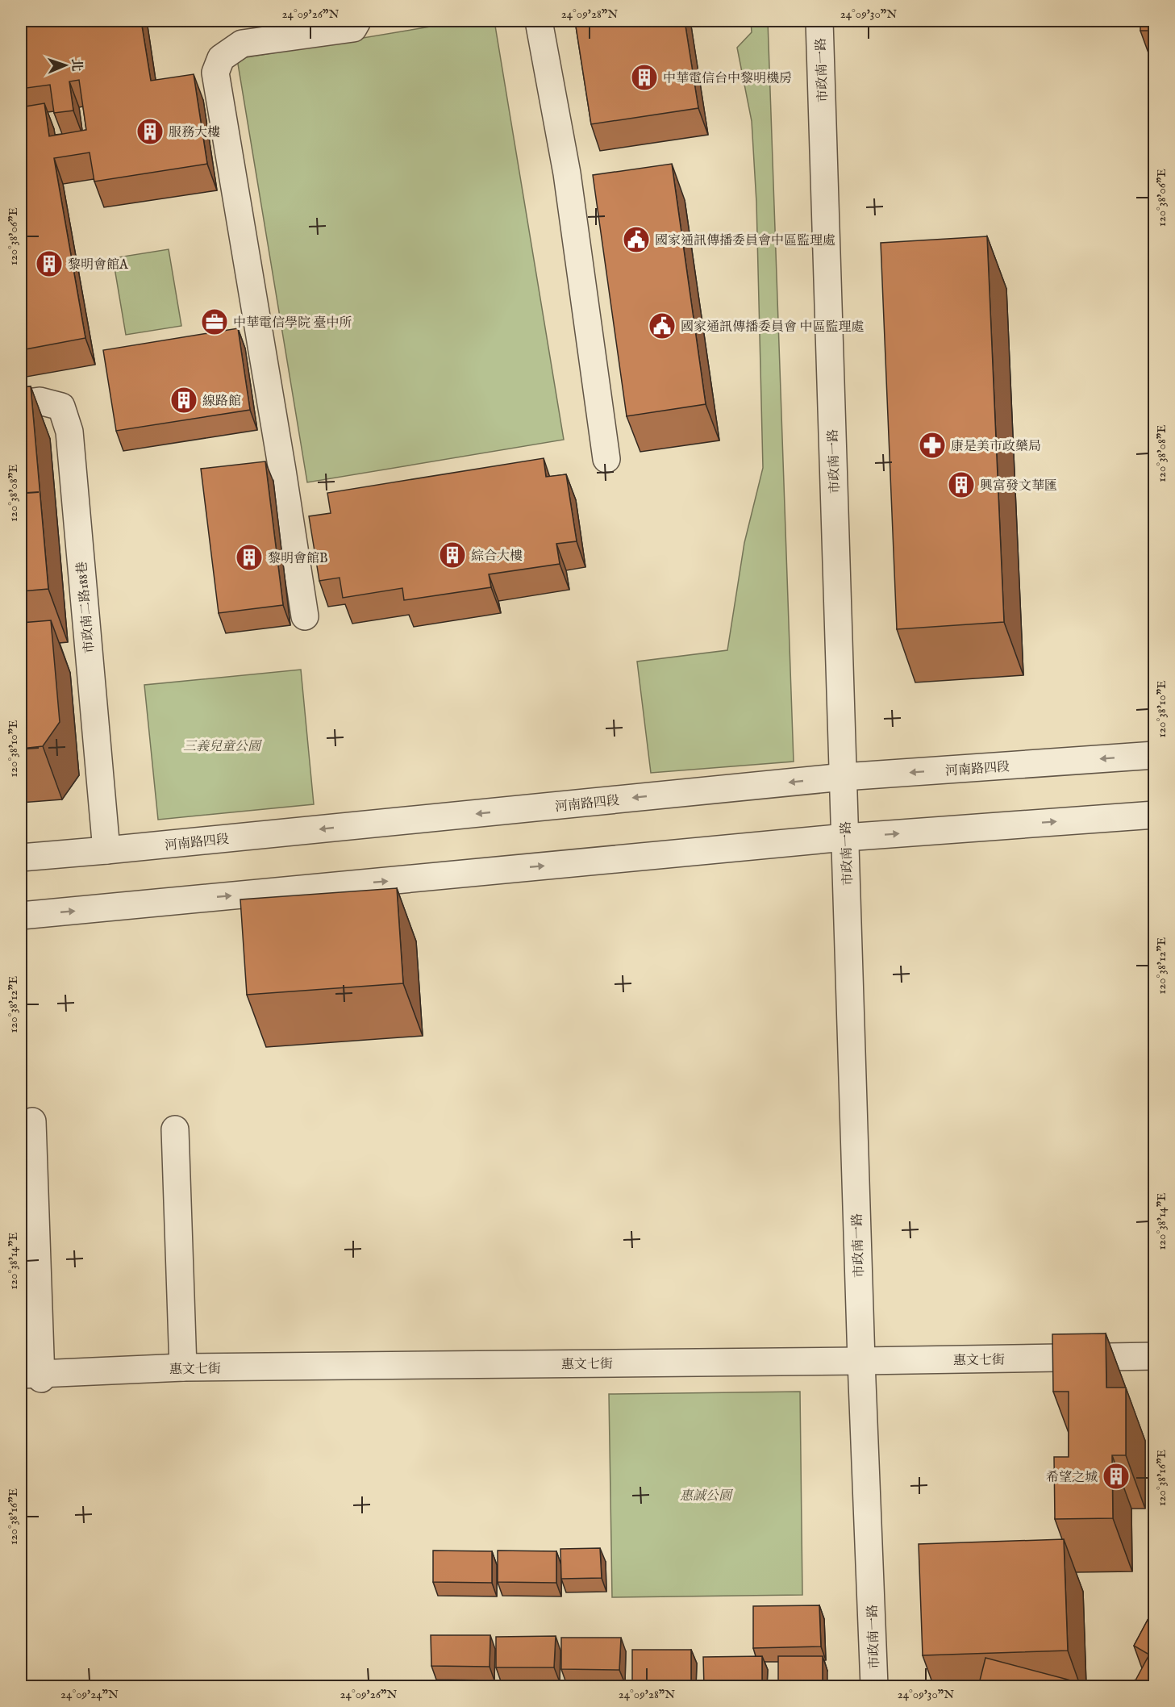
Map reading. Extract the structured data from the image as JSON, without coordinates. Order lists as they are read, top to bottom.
{
  "streets": {
    "street": [
      "市政南一路",
      "市政南二路188巷",
      "河南路四段",
      "惠文七街"
    ]
  },
  "crossings": [
    ["市政南一路", "河南路四段"],
    ["市政南一路", "惠文七街"],
    ["市政南二路188巷", "河南路四段"]
  ],
  "parks": ["三義兒童公園", "惠誠公園"],
  "places": {
    "building": [
      "中華電信台中黎明機房",
      "服務大樓",
      "黎明會館A",
      "線路館",
      "興富發文華匯",
      "綜合大樓",
      "黎明會館B",
      "希望之城"
    ],
    "public building": ["國家通訊傳播委員會中區監理處", "國家通訊傳播委員會 中區監理處"],
    "office": ["中華電信學院 臺中所"],
    "pharmacy": ["康是美市政藥局"]
  },
  "north": "right",
  "coordinates": [
    "24°09'26\"N",
    "24°09'28\"N",
    "24°09'30\"N",
    "120°38'06\"E",
    "120°38'08\"E",
    "120°38'10\"E",
    "120°38'12\"E",
    "120°38'14\"E",
    "120°38'16\"E",
    "24°09'24\"N"
  ]
}
